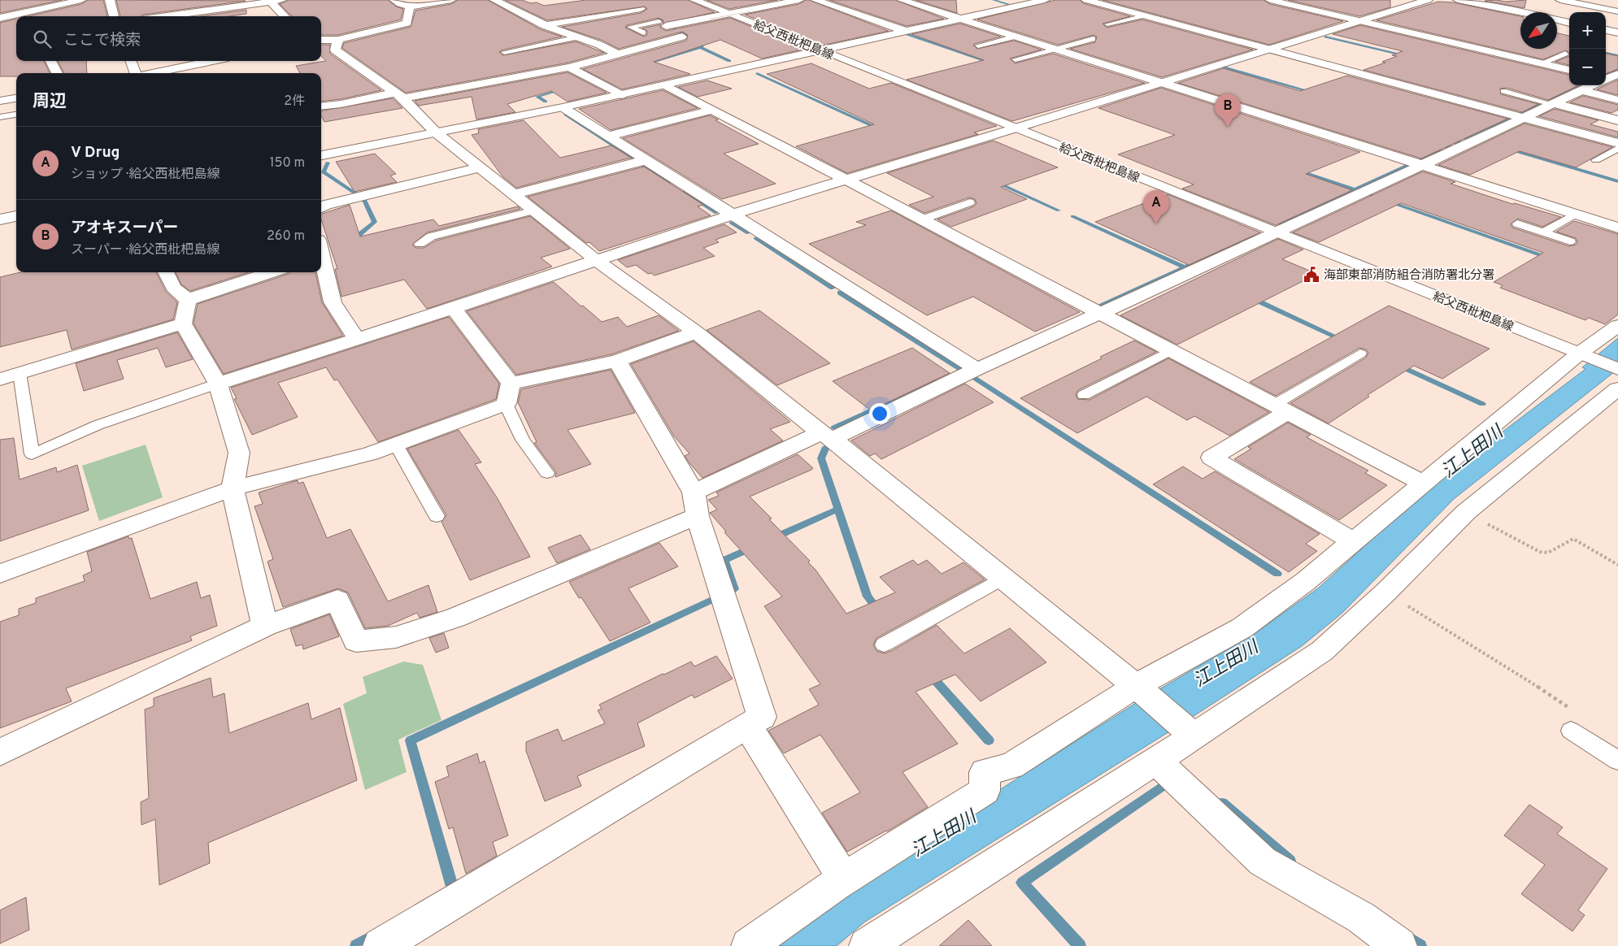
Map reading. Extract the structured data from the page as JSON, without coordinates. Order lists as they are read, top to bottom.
{
  "streets": {
    "street": ["給父西枇杷島線"]
  },
  "water": ["江上田川"],
  "places": {
    "public building": ["海部東部消防組合消防署北分署"]
  },
  "north": "bottom left",
  "page": {
    "map_buttons": ["+", "−"],
    "search": "ここで検索",
    "heading": ["周辺", "2件"],
    "pins": ["B", "A"],
    "list": [
      {
        "mark": "A",
        "name": "V Drug",
        "note": "ショップ · 給父西枇杷島線",
        "value": "150 m"
      },
      {
        "mark": "B",
        "name": "アオキスーパー",
        "note": "スーパー · 給父西枇杷島線",
        "value": "260 m"
      }
    ]
  }
}
